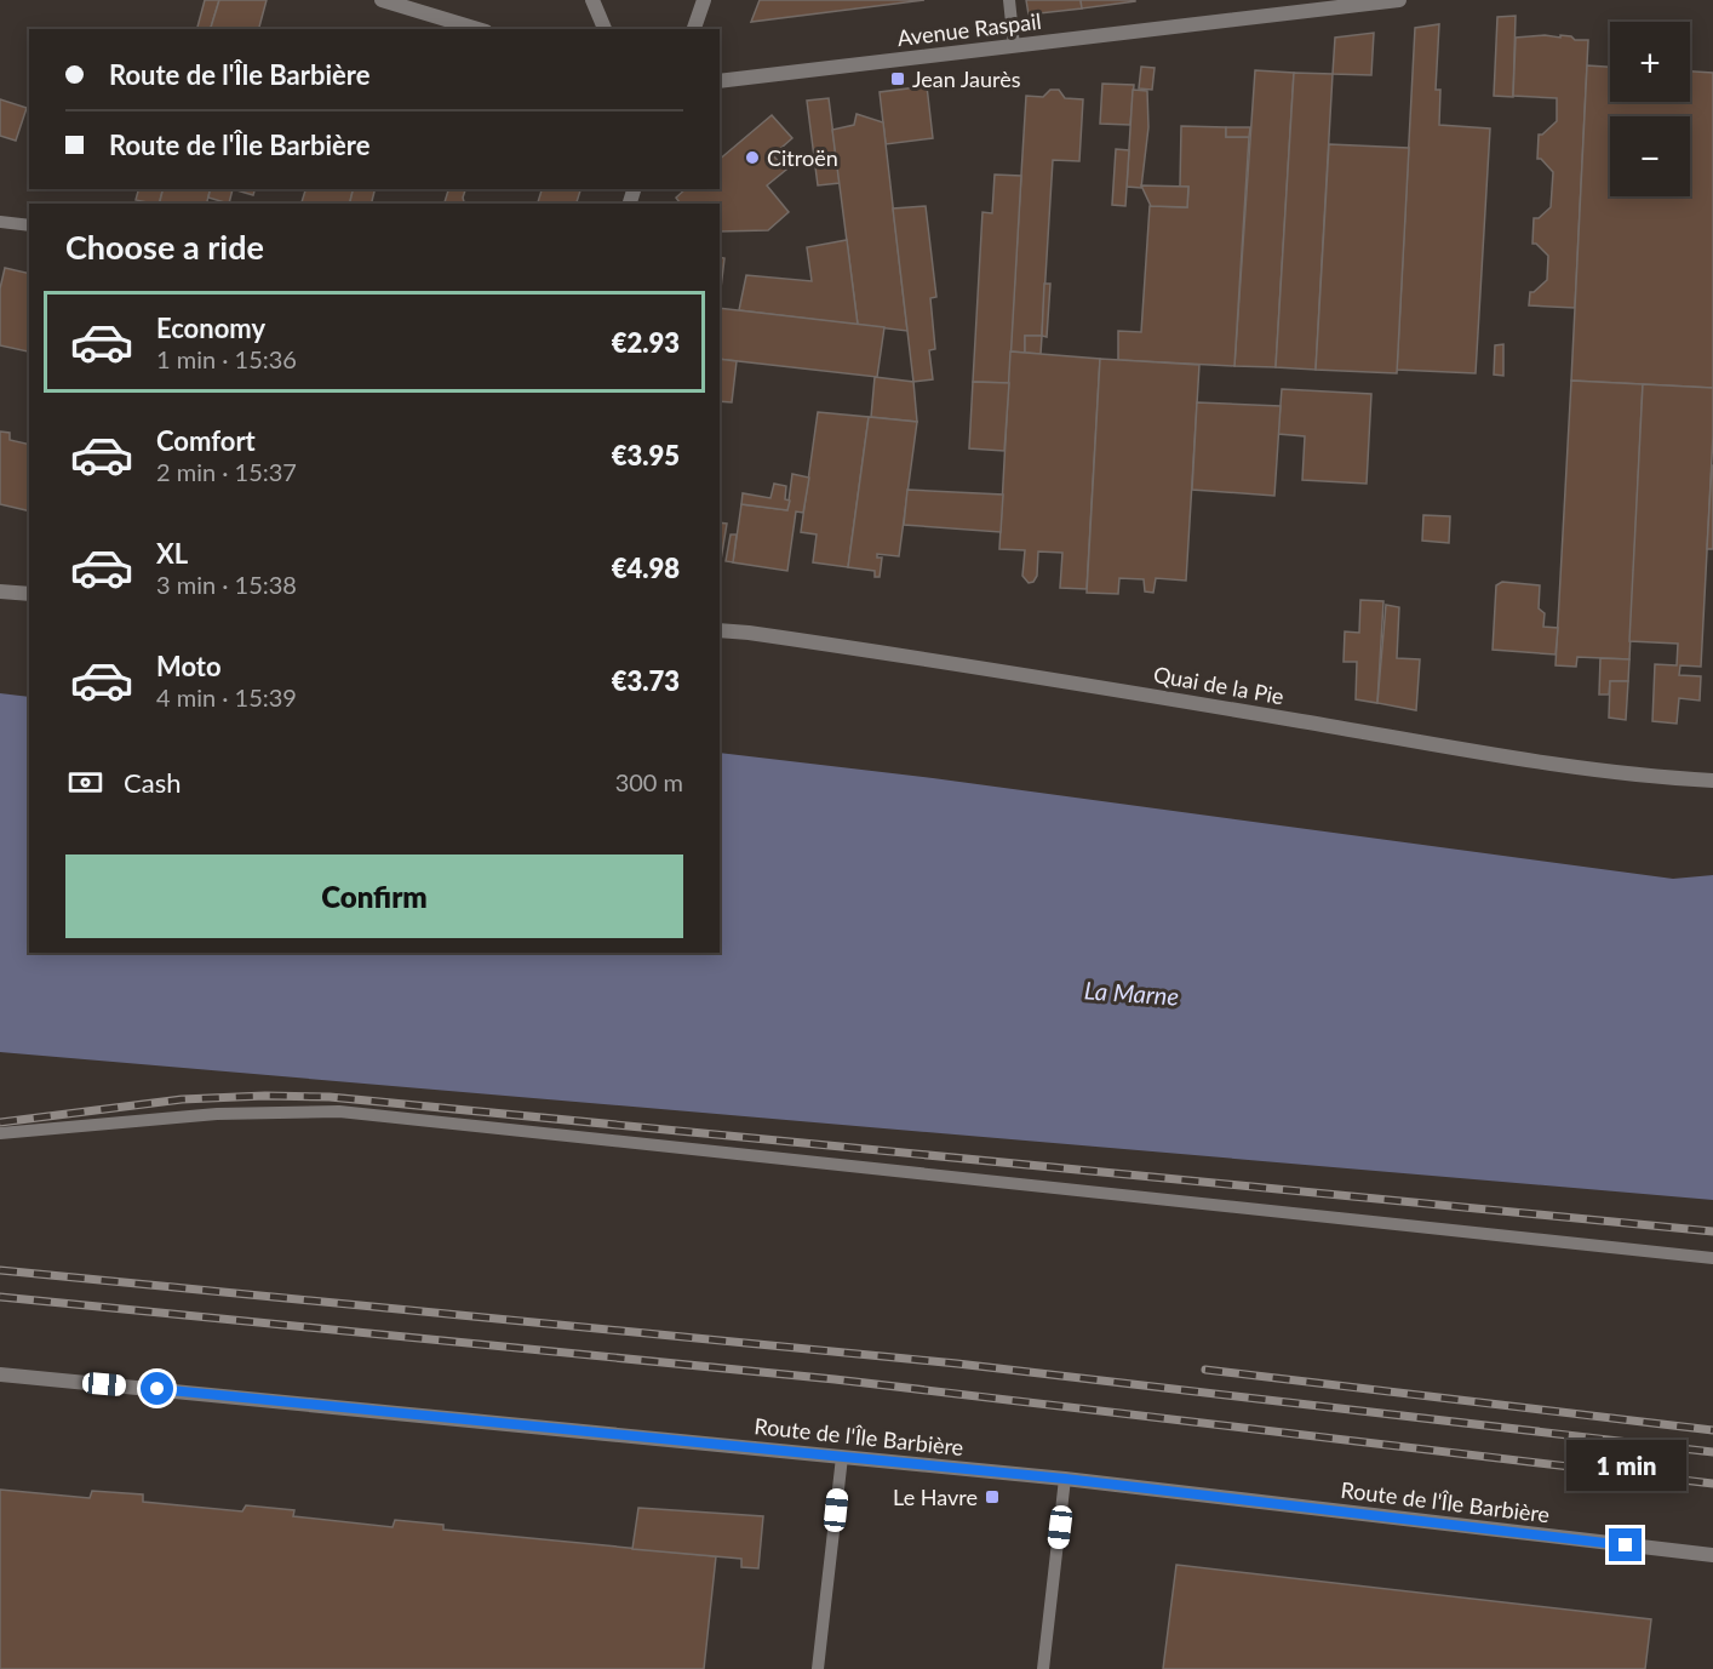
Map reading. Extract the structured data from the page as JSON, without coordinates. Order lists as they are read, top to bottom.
{
  "streets": {
    "street": ["Avenue Raspail", "Quai de la Pie", "Route de l'Île Barbière"]
  },
  "water": ["La Marne"],
  "places": {
    "transit": ["Jean Jaurès", "Le Havre"],
    "other": ["Citroën"]
  },
  "page": {
    "map_buttons": ["+", "−"],
    "banner": ["Route de l'Île Barbière", "Route de l'Île Barbière"],
    "heading": "Choose a ride",
    "list": [
      {
        "name": "Economy",
        "note": "1 min · 15:36",
        "value": "€2.93"
      },
      {
        "name": "Comfort",
        "note": "2 min · 15:37",
        "value": "€3.95"
      },
      {
        "name": "XL",
        "note": "3 min · 15:38",
        "value": "€4.98"
      },
      {
        "name": "Moto",
        "note": "4 min · 15:39",
        "value": "€3.73"
      }
    ],
    "pay": ["Cash", "300 m"],
    "buttons": "Confirm",
    "bubble": "1 min"
  }
}
